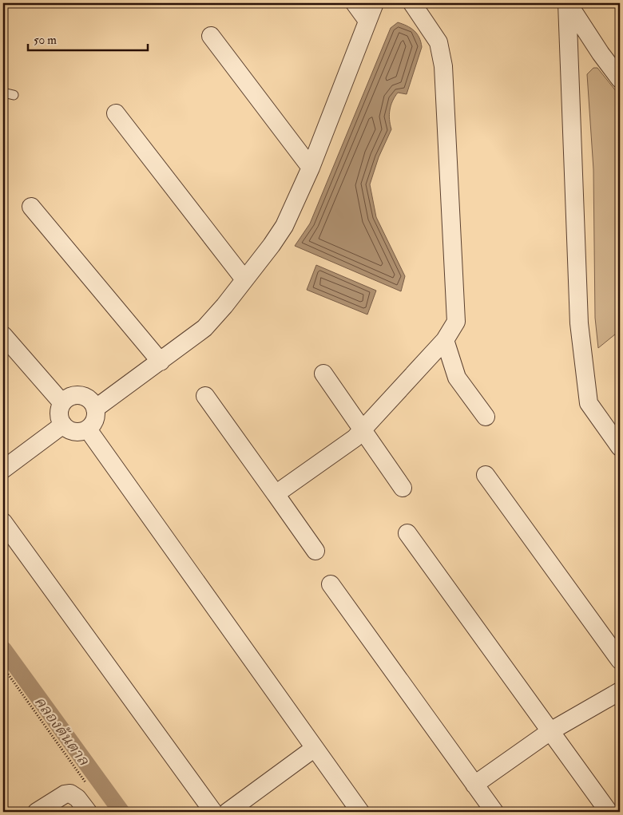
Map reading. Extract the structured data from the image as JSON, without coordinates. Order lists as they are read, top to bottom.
{
  "water": ["คลองต้นตาล"],
  "scale_bar": "50 m"
}
